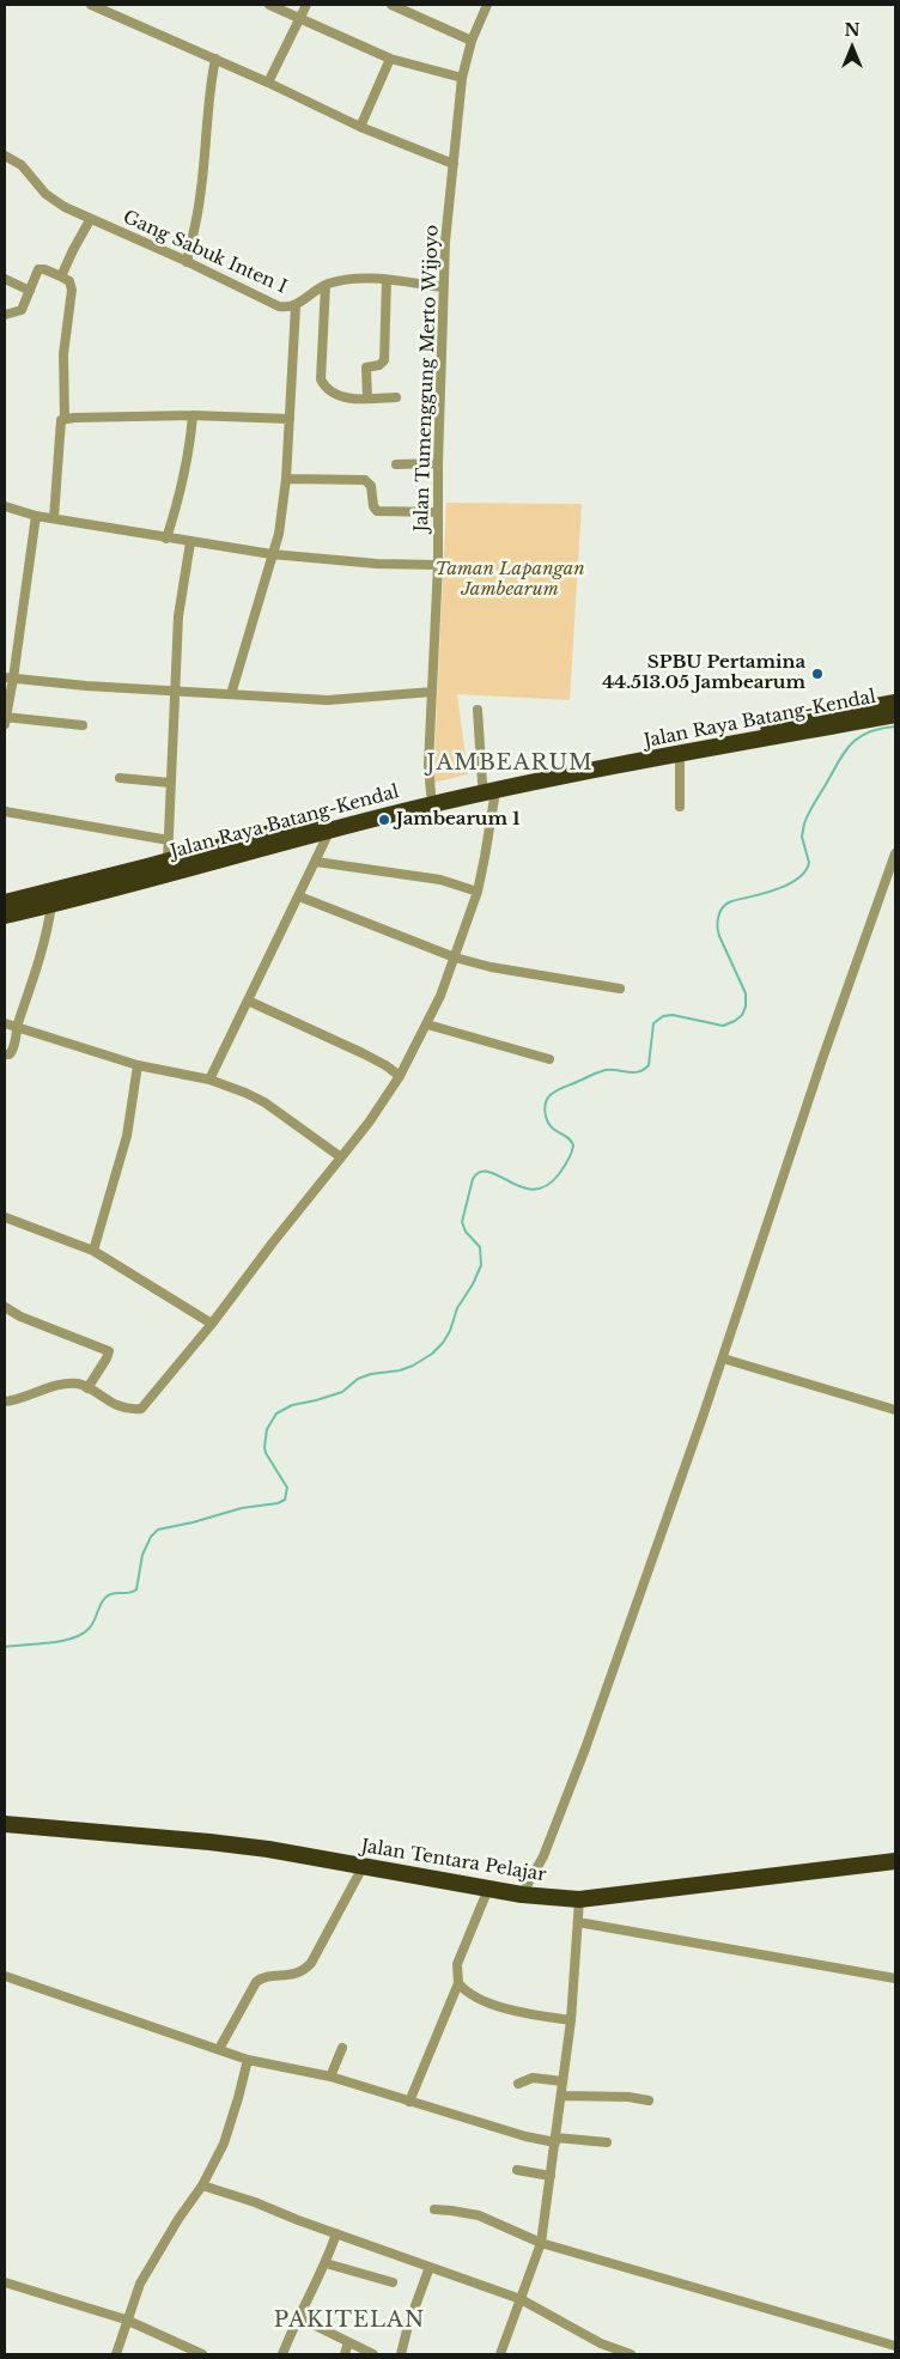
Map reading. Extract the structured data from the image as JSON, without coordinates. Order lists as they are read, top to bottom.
{
  "streets": {
    "highway": ["Jalan Raya Batang-Kendal", "Jalan Tentara Pelajar"],
    "street": ["Gang Sabuk Inten I", "Jalan Tumenggung Merto Wijoyo"]
  },
  "crossings": [
    ["Gang Sabuk Inten I", "Jalan Tumenggung Merto Wijoyo"],
    ["Jalan Tumenggung Merto Wijoyo", "Jalan Raya Batang-Kendal"]
  ],
  "districts": ["JAMBEARUM", "PAKITELAN"],
  "parks": ["Taman Lapangan Jambearum"],
  "places": ["SPBU Pertamina 44.513.05 Jambearum", "Jambearum 1"],
  "north": "top"
}
